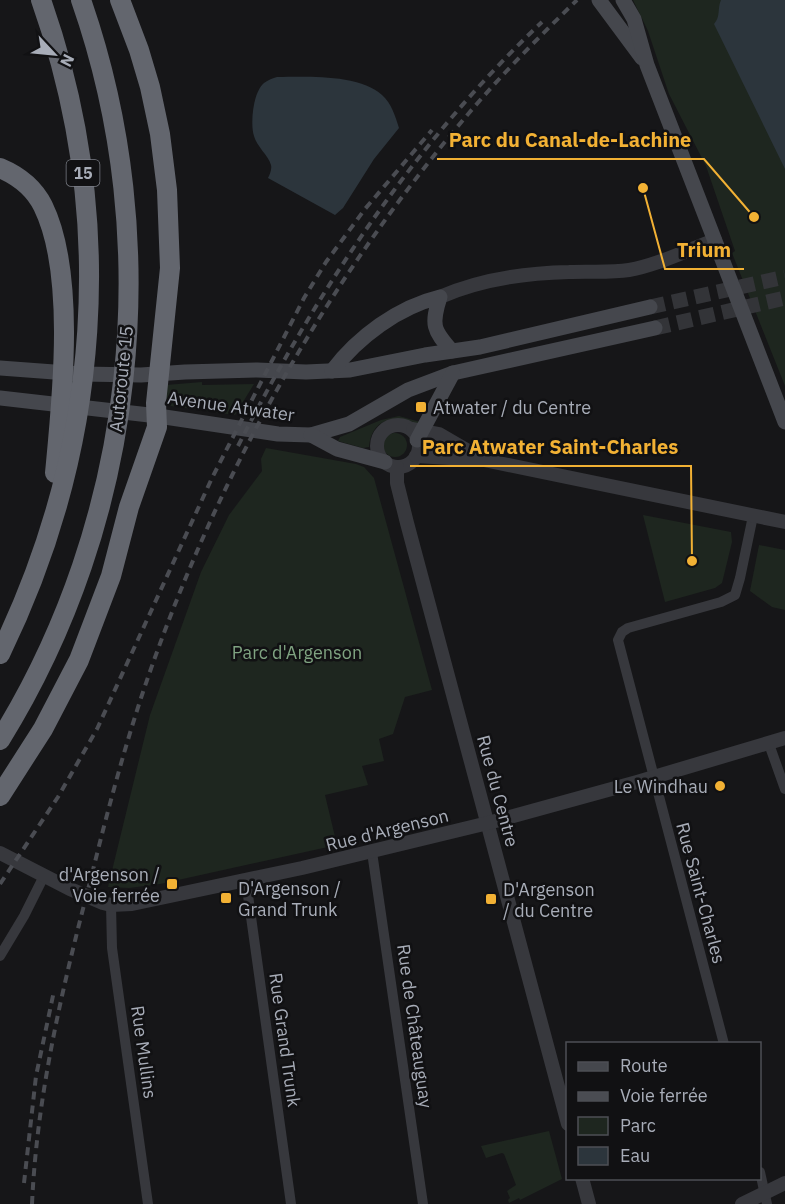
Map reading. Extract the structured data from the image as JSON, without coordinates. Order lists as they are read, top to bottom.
{
  "streets": {
    "highway": ["15", "Autoroute 15"],
    "main road": ["Avenue Atwater"],
    "street": [
      "Rue du Centre",
      "Rue d'Argenson",
      "Rue Saint-Charles",
      "Rue de Châteauguay",
      "Rue Grand Trunk",
      "Rue Mullins"
    ]
  },
  "crossings": [
    ["Rue du Centre", "Rue d'Argenson"],
    ["Rue d'Argenson", "Rue Saint-Charles"],
    ["Rue d'Argenson", "Rue de Châteauguay"],
    ["Rue d'Argenson", "Rue Grand Trunk"],
    ["Rue d'Argenson", "Rue Mullins"]
  ],
  "parks": ["Parc d'Argenson"],
  "places": {
    "other": [
      "Trium",
      "Parc du Canal-de-Lachine",
      "Parc Atwater Saint-Charles",
      "Le Windhau"
    ],
    "transit": [
      "Atwater / du Centre",
      "d'Argenson / Voie ferrée",
      "D'Argenson / Grand Trunk",
      "D'Argenson / du Centre"
    ]
  },
  "legend": [
    "Route",
    "Voie ferrée",
    "Parc",
    "Eau"
  ],
  "north": "bottom right"
}
